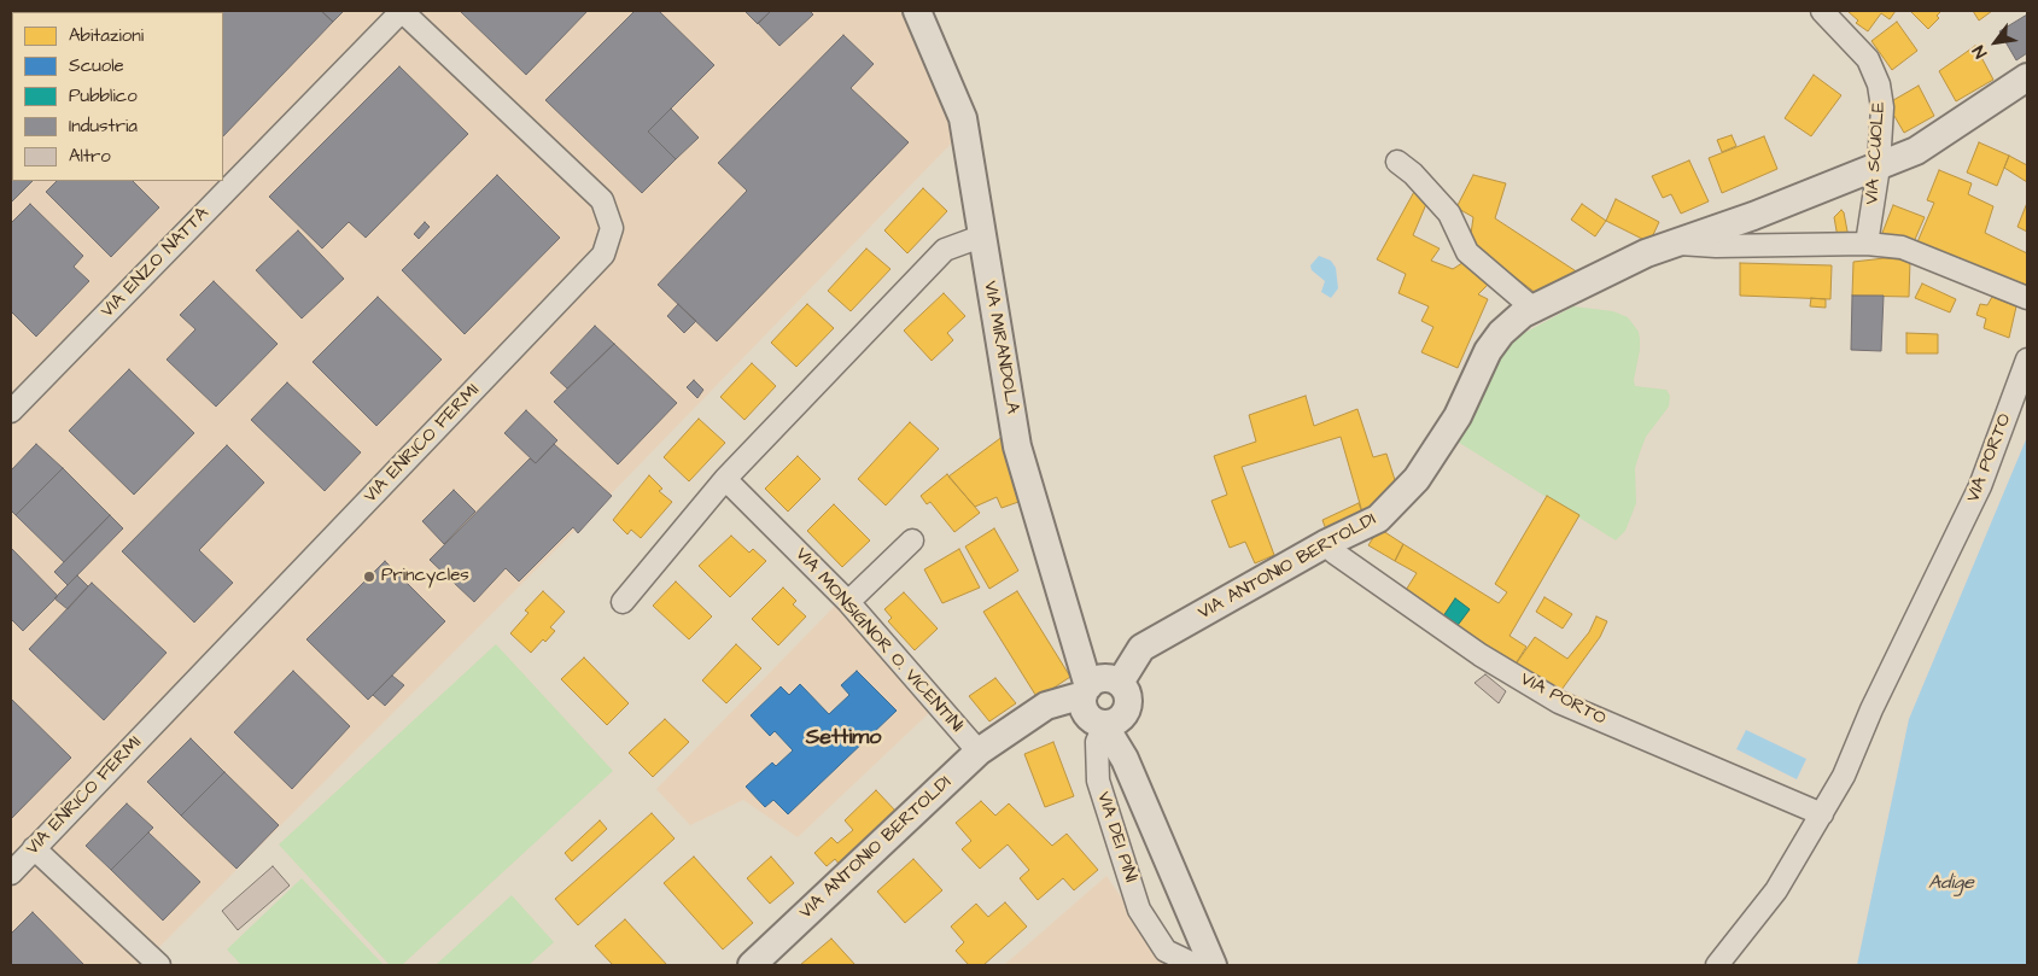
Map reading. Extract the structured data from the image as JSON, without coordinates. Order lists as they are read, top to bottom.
{
  "streets": {
    "street": [
      "VIA SCUOLE",
      "VIA ENZO NATTA",
      "VIA MIRANDOLA",
      "VIA ENRICO FERMI",
      "VIA PORTO",
      "VIA ANTONIO BERTOLDI",
      "VIA MONSIGNOR O. VICENTINI",
      "VIA DEI PINI"
    ]
  },
  "crossings": [
    ["VIA SCUOLE", "VIA ANTONIO BERTOLDI"],
    ["VIA ENZO NATTA", "VIA ENRICO FERMI"],
    ["VIA MIRANDOLA", "VIA ANTONIO BERTOLDI"],
    ["VIA MIRANDOLA", "VIA DEI PINI"],
    ["VIA PORTO", "VIA ANTONIO BERTOLDI"],
    ["VIA ANTONIO BERTOLDI", "VIA MONSIGNOR O. VICENTINI"],
    ["VIA ANTONIO BERTOLDI", "VIA DEI PINI"]
  ],
  "districts": ["Settimo"],
  "water": ["Adige"],
  "places": ["Princycles"],
  "legend": [
    "Abitazioni",
    "Scuole",
    "Pubblico",
    "Industria",
    "Altro"
  ],
  "north": "bottom left"
}
